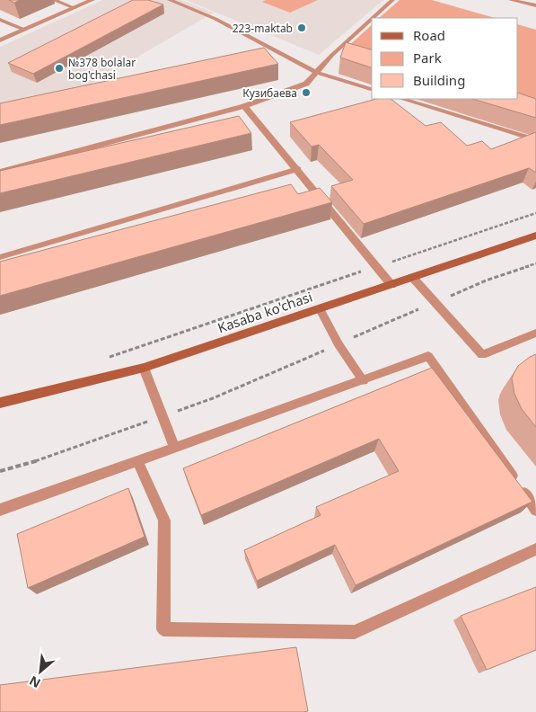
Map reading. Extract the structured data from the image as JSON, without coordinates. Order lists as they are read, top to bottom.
{
  "streets": {
    "street": ["Kasaba ko'chasi"]
  },
  "places": ["223-maktab", "№378 bolalar bog'chasi", "Кузибаева"],
  "legend": ["Road", "Park", "Building"],
  "north": "bottom left"
}
